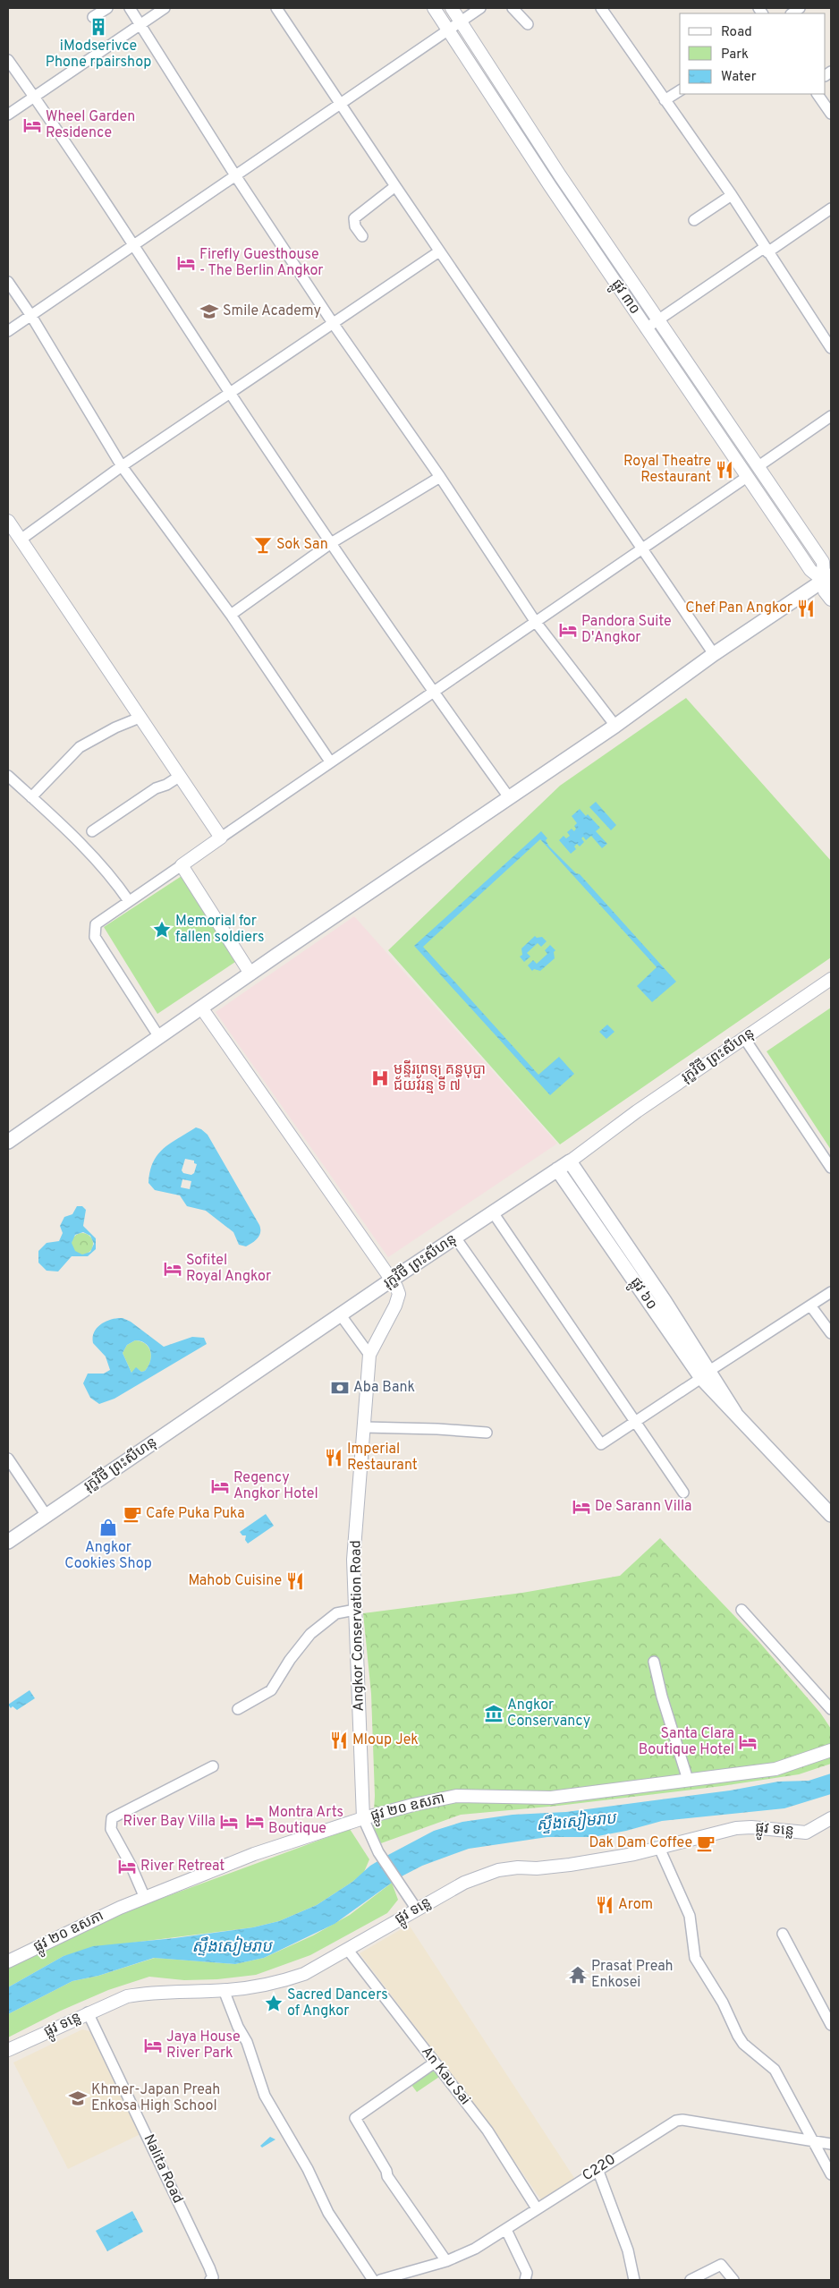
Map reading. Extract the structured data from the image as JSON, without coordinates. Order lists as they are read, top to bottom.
{
  "streets": {
    "main road": ["រុក្ខវិថី ព្រះសីហនុ", "ផ្លូវ ៦០"],
    "street": [
      "ផ្លូវ ៣០",
      "Angkor Conservation Road",
      "ផ្លូវ ២០ ឧសភា",
      "ផ្លូវ ទន្លេ",
      "An Kau Sai",
      "C220",
      "Nalita Road"
    ]
  },
  "crossings": [
    ["រុក្ខវិថី ព្រះសីហនុ", "ផ្លូវ ៦០"],
    ["Angkor Conservation Road", "ផ្លូវ ២០ ឧសភា"],
    ["ផ្លូវ ទន្លេ", "An Kau Sai"],
    ["ផ្លូវ ទន្លេ", "Nalita Road"],
    ["An Kau Sai", "C220"]
  ],
  "water": ["ស្ទឹងសៀមរាប"],
  "places": {
    "building": ["iModserivce Phone rpairshop"],
    "hotel": [
      "Wheel Garden Residence",
      "Firefly Guesthouse - The Berlin Angkor",
      "Pandora Suite D'Angkor",
      "Sofitel Royal Angkor",
      "Regency Angkor Hotel",
      "De Sarann Villa",
      "Santa Clara Boutique Hotel",
      "Montra Arts Boutique",
      "River Bay Villa",
      "River Retreat",
      "Jaya House River Park"
    ],
    "school or university": ["Smile Academy", "Khmer-Japan Preah Enkosa High School"],
    "restaurant": [
      "Royal Theatre Restaurant",
      "Chef Pan Angkor",
      "Imperial Restaurant",
      "Mahob Cuisine",
      "Mloup Jek",
      "Arom"
    ],
    "bar": ["Sok San"],
    "place": ["Memorial for fallen soldiers", "Sacred Dancers of Angkor"],
    "hospital": ["មន្ទីរពេទ្យ គន្ធបុប្ផា ជ័យវ័រន្ម ទី ៧"],
    "bank": ["Aba Bank"],
    "cafe": ["Cafe Puka Puka", "Dak Dam Coffee"],
    "shop": ["Angkor Cookies Shop"],
    "museum": ["Angkor Conservancy"],
    "temple": ["Prasat Preah Enkosei"]
  },
  "legend": ["Road", "Park", "Water"]
}
